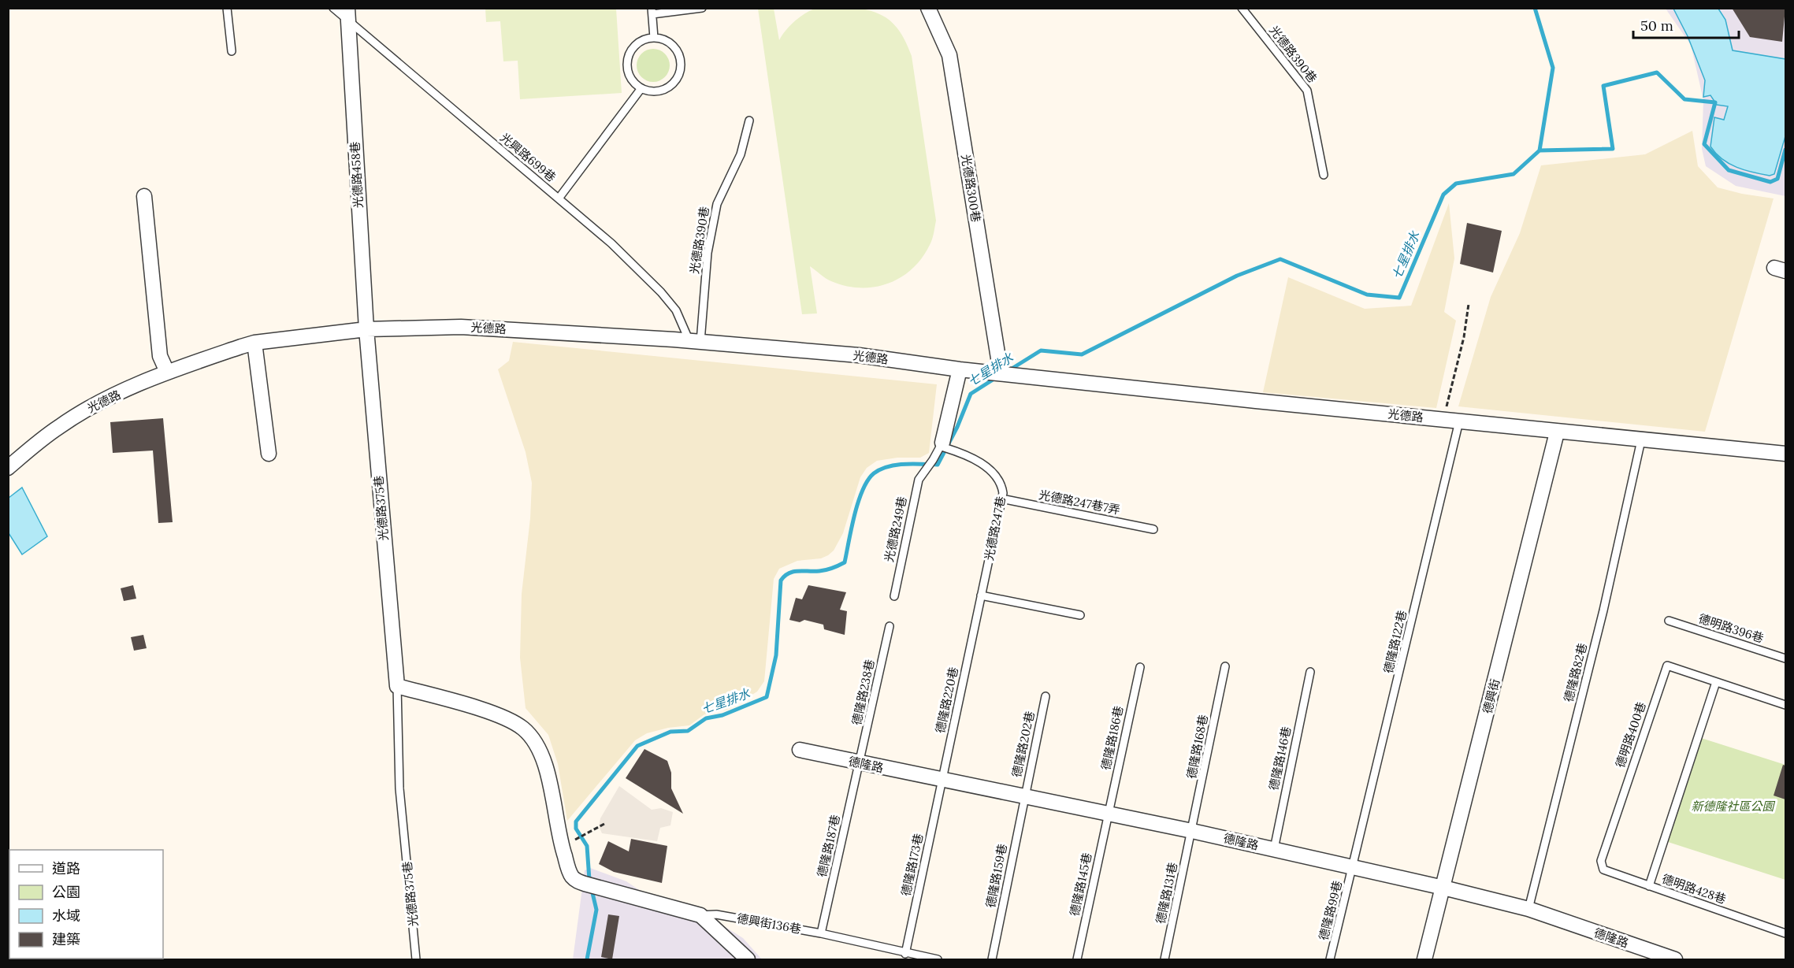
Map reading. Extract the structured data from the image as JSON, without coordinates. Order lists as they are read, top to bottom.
{
  "streets": {
    "street": [
      "光德路458巷",
      "光德路300巷",
      "光德路",
      "光德路375巷",
      "德興街",
      "德隆路",
      "德興街136巷"
    ],
    "lane": [
      "光德路390巷",
      "光興路699巷",
      "光德路247巷7弄",
      "光德路247巷",
      "光德路249巷",
      "德明路396巷",
      "德隆路122巷",
      "德隆路82巷",
      "德隆路238巷",
      "德隆路220巷",
      "德明路400巷",
      "德隆路186巷",
      "德隆路202巷",
      "德隆路168巷",
      "德隆路146巷",
      "德隆路187巷",
      "德隆路173巷",
      "德隆路159巷",
      "德隆路145巷",
      "德明路428巷",
      "德隆路131巷",
      "德隆路99巷"
    ]
  },
  "crossings": [
    ["光德路390巷", "光興路699巷"],
    ["光德路390巷", "光德路"],
    ["光興路699巷", "光德路458巷"],
    ["光興路699巷", "光德路"],
    ["光德路458巷", "光德路"],
    ["光德路458巷", "光德路375巷"],
    ["光德路300巷", "光德路"],
    ["光德路", "光德路375巷"],
    ["光德路", "德隆路122巷"],
    ["光德路", "德隆路82巷"],
    ["光德路", "德興街"],
    ["光德路247巷7弄", "光德路247巷"],
    ["光德路375巷", "德興街136巷"],
    ["光德路247巷", "光德路249巷"],
    ["光德路247巷", "德隆路220巷"],
    ["德隆路122巷", "德隆路"],
    ["德隆路122巷", "德隆路99巷"],
    ["德隆路82巷", "德隆路"],
    ["德隆路238巷", "德隆路"],
    ["德隆路238巷", "德隆路187巷"],
    ["德興街", "德隆路"],
    ["德隆路220巷", "德隆路"],
    ["德隆路220巷", "德隆路173巷"],
    ["德明路400巷", "德明路428巷"],
    ["德隆路186巷", "德隆路"],
    ["德隆路186巷", "德隆路145巷"],
    ["德隆路202巷", "德隆路"],
    ["德隆路202巷", "德隆路159巷"],
    ["德隆路168巷", "德隆路"],
    ["德隆路168巷", "德隆路131巷"],
    ["德隆路146巷", "德隆路"],
    ["德隆路", "德隆路187巷"],
    ["德隆路", "德隆路173巷"],
    ["德隆路", "德隆路159巷"],
    ["德隆路", "德隆路145巷"],
    ["德隆路", "德隆路131巷"],
    ["德隆路", "德隆路99巷"],
    ["德隆路187巷", "德興街136巷"],
    ["德隆路173巷", "德興街136巷"]
  ],
  "water": ["七星排水"],
  "parks": ["新德隆社區公園"],
  "legend": [
    "道路",
    "公園",
    "水域",
    "建築"
  ],
  "scale_bar": "50 m"
}
